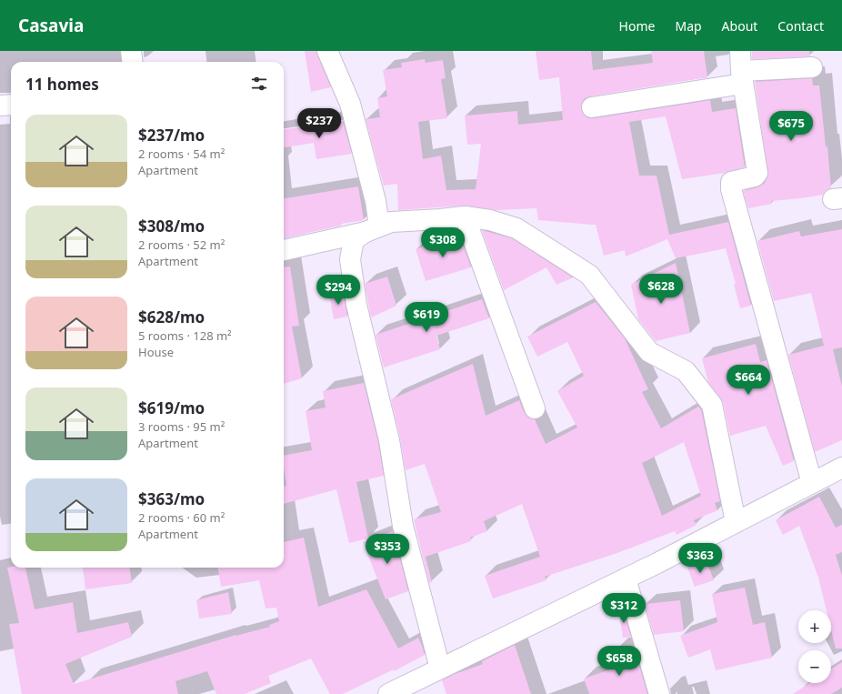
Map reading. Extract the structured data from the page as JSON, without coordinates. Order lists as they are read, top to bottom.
{
  "page": {
    "header": "Casavia",
    "nav": [
      "Home",
      "Map",
      "About",
      "Contact"
    ],
    "heading": "11 homes",
    "list": [
      {
        "name": "$237/mo",
        "note": "2 rooms · 54 m² · Apartment"
      },
      {
        "name": "$308/mo",
        "note": "2 rooms · 52 m² · Apartment"
      },
      {
        "name": "$628/mo",
        "note": "5 rooms · 128 m² · House"
      },
      {
        "name": "$619/mo",
        "note": "3 rooms · 95 m² · Apartment"
      },
      {
        "name": "$363/mo",
        "note": "2 rooms · 60 m² · Apartment"
      }
    ],
    "price": [
      "$237",
      "$675",
      "$308",
      "$628",
      "$294",
      "$619",
      "$664",
      "$353",
      "$363",
      "$312",
      "$658"
    ],
    "map_buttons": ["+", "−"]
  }
}
